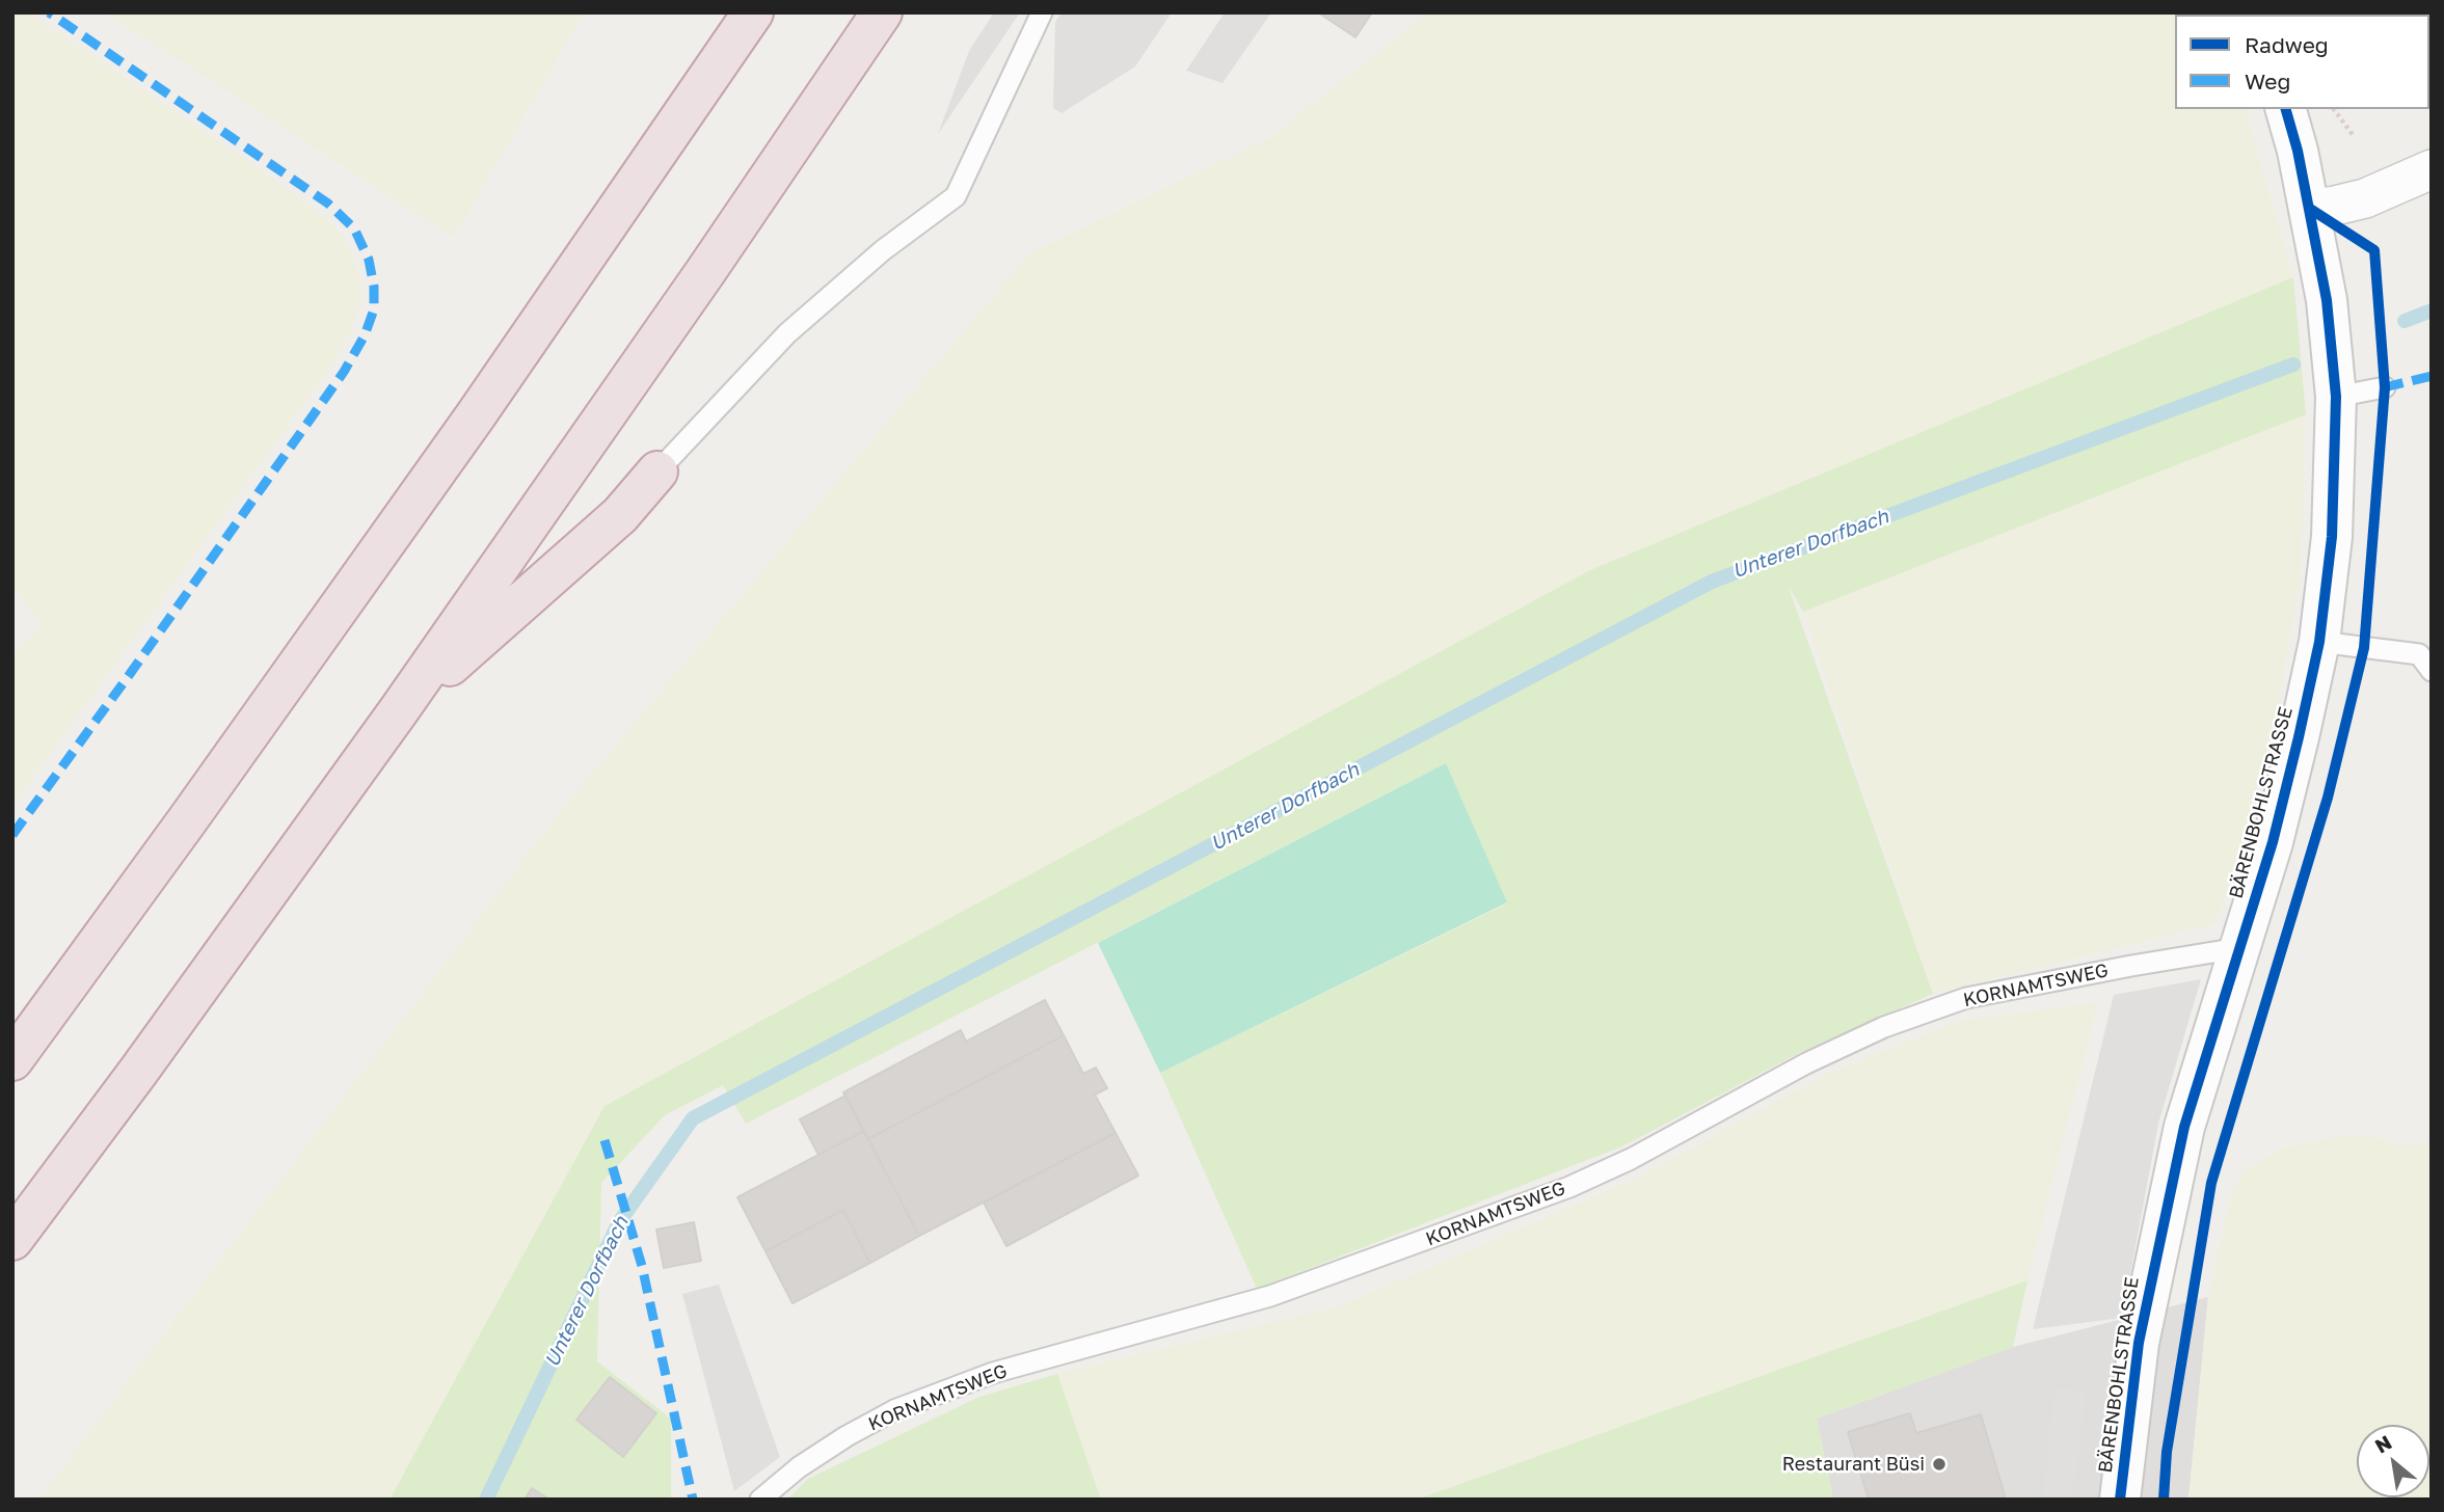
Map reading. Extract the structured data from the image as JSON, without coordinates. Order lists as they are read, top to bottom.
{
  "streets": {
    "street": ["BÄRENBOHLSTRASSE"],
    "lane": ["KORNAMTSWEG"]
  },
  "crossings": [
    ["BÄRENBOHLSTRASSE", "KORNAMTSWEG"]
  ],
  "water": ["Unterer Dorfbach"],
  "places": ["Restaurant Büsi"],
  "legend": ["Radweg", "Weg"],
  "north": "top left"
}
